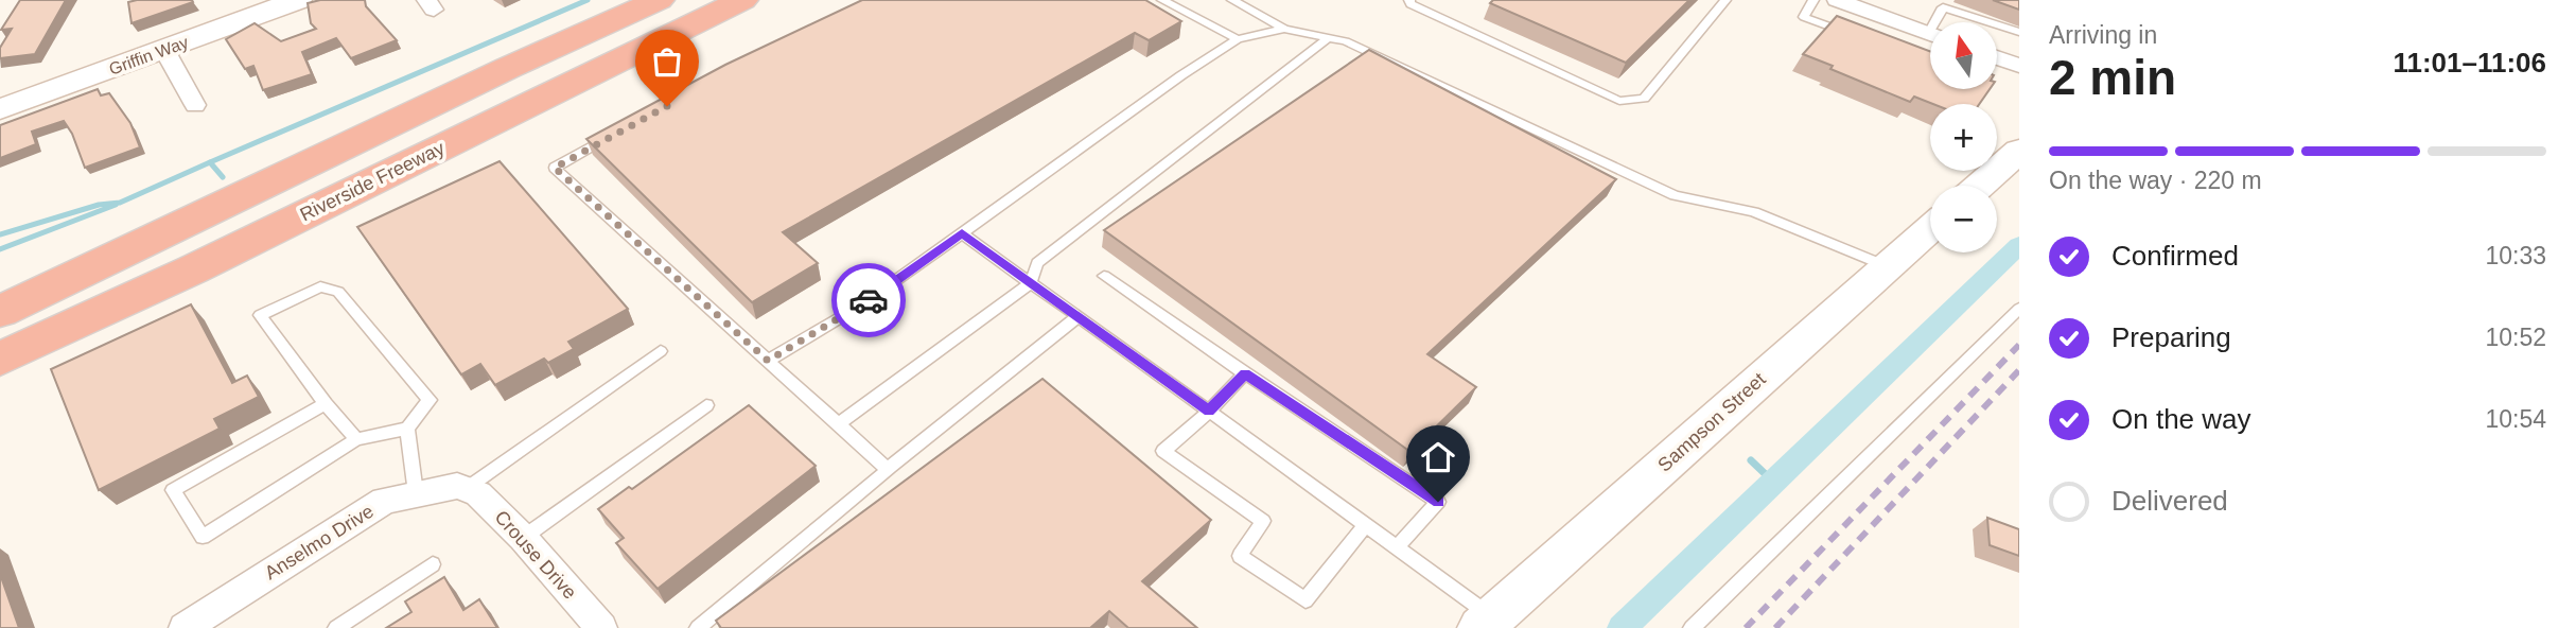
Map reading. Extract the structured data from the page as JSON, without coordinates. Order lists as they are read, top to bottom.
{
  "streets": {
    "highway": ["Riverside Freeway"],
    "street": [
      "Griffin Way",
      "Sampson Street",
      "Anselmo Drive",
      "Crouse Drive"
    ]
  },
  "crossings": [
    ["Anselmo Drive", "Crouse Drive"]
  ],
  "north": "top",
  "page": {
    "heading": ["2 min", "Arriving in", "11:01–11:06"],
    "map_buttons": ["+", "−"],
    "bar": "On the way · 220 m",
    "list": [
      ["Confirmed", "10:33"],
      ["Preparing", "10:52"],
      ["On the way", "10:54"],
      "Delivered"
    ]
  }
}
